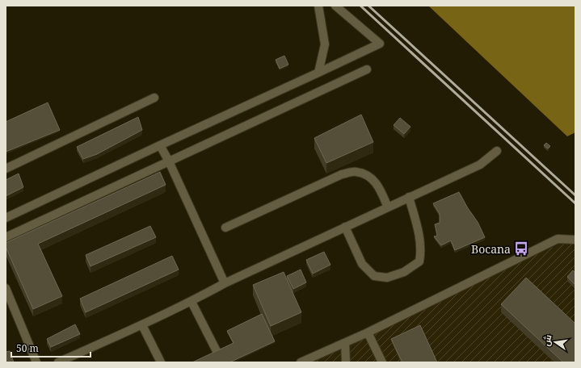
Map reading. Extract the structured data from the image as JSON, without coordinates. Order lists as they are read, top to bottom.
{
  "places": {
    "bus stop": ["Bocana"]
  },
  "scale_bar": "50 m",
  "north": "left"
}
